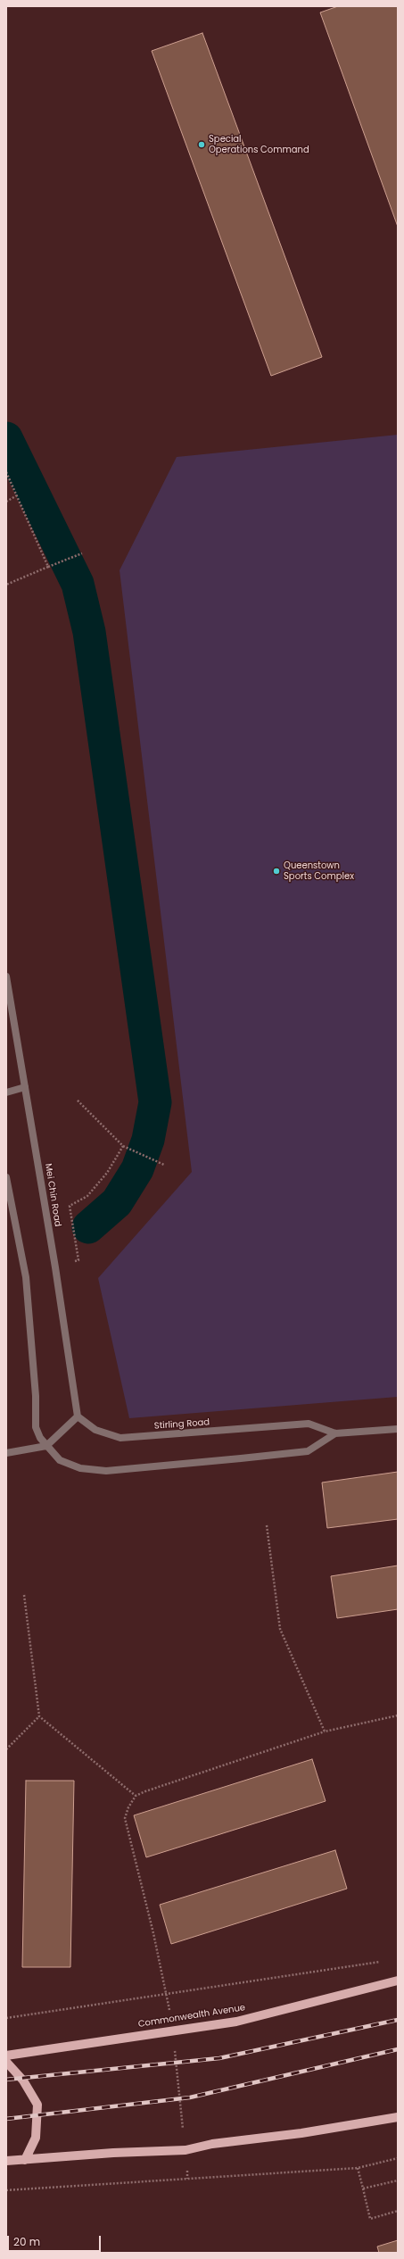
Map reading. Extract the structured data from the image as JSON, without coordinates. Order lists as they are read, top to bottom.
{
  "streets": {
    "main road": ["Commonwealth Avenue"],
    "street": ["Mei Chin Road", "Stirling Road"]
  },
  "crossings": [
    ["Mei Chin Road", "Stirling Road"]
  ],
  "places": ["Special Operations Command", "Queenstown Sports Complex"],
  "scale_bar": "20 m"
}
